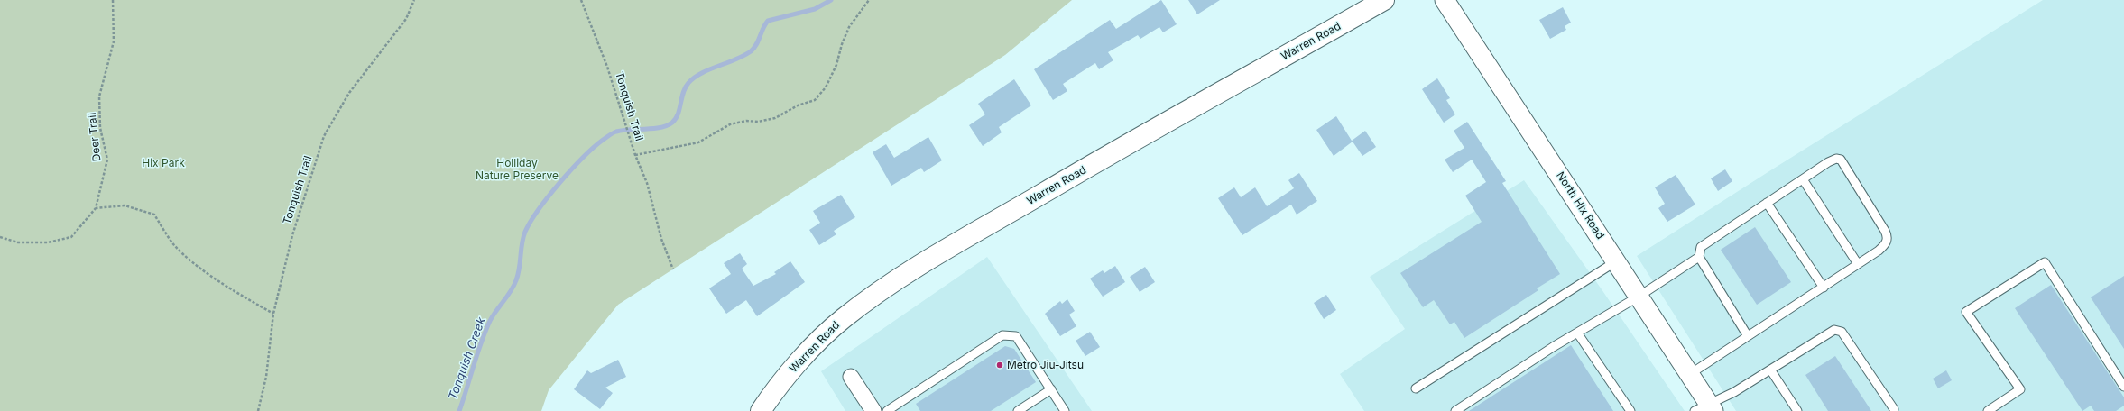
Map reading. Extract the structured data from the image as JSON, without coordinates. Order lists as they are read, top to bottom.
{
  "streets": {
    "main road": ["Warren Road"],
    "street": ["North Hix Road"],
    "path": ["Tonquish Trail", "Deer Trail"]
  },
  "water": ["Tonquish Creek"],
  "parks": ["Hix Park", "Holliday Nature Preserve"],
  "places": ["Metro Jiu-Jitsu"]
}
